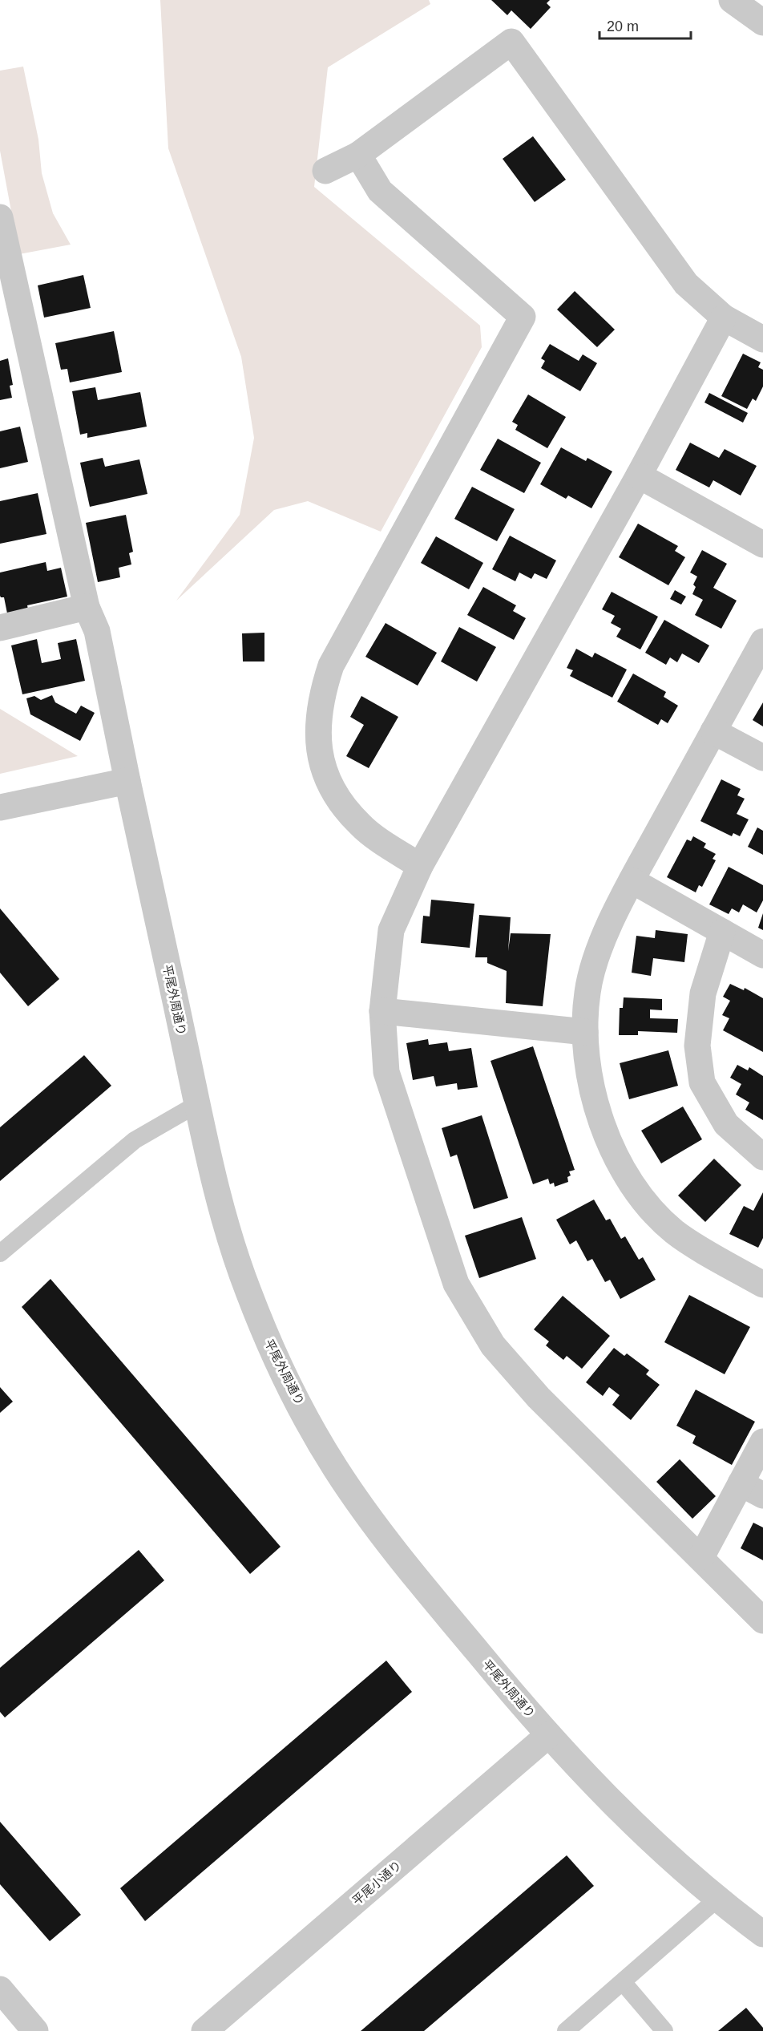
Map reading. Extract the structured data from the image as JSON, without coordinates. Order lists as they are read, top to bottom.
{
  "streets": {
    "street": ["平尾外周通り", "平尾小通り"]
  },
  "crossings": [
    ["平尾外周通り", "平尾小通り"]
  ],
  "scale_bar": "20 m"
}
